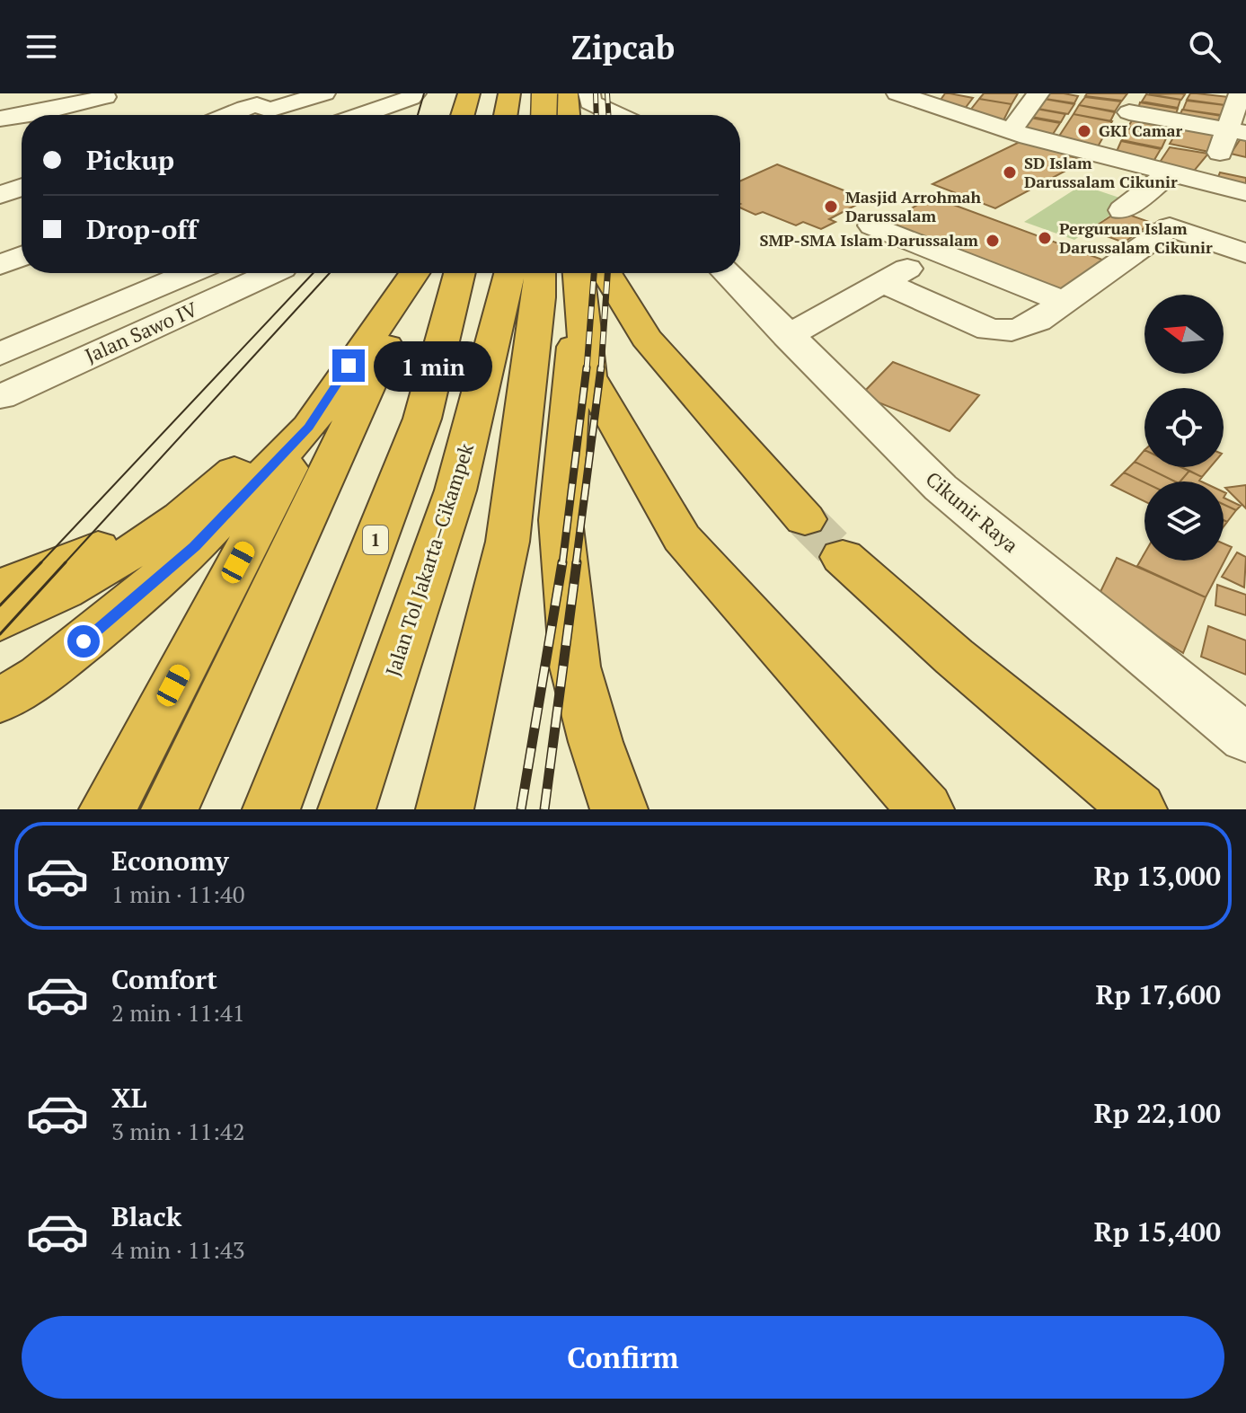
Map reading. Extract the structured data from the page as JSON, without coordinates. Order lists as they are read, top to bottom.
{
  "streets": {
    "highway": ["1", "Jalan Tol Jakarta–Cikampek"],
    "street": ["Jalan Sawo IV", "Cikunir Raya"]
  },
  "places": [
    "GKI Camar",
    "SD Islam Darussalam Cikunir",
    "Masjid Arrohmah Darussalam",
    "Perguruan Islam Darussalam Cikunir",
    "SMP-SMA Islam Darussalam"
  ],
  "north": "left",
  "page": {
    "header": "Zipcab",
    "banner": ["Pickup", "Drop-off"],
    "bubble": "1 min",
    "list": [
      {
        "name": "Economy",
        "note": "1 min · 11:40",
        "value": "Rp 13,000"
      },
      {
        "name": "Comfort",
        "note": "2 min · 11:41",
        "value": "Rp 17,600"
      },
      {
        "name": "XL",
        "note": "3 min · 11:42",
        "value": "Rp 22,100"
      },
      {
        "name": "Black",
        "note": "4 min · 11:43",
        "value": "Rp 15,400"
      }
    ],
    "buttons": "Confirm"
  }
}
